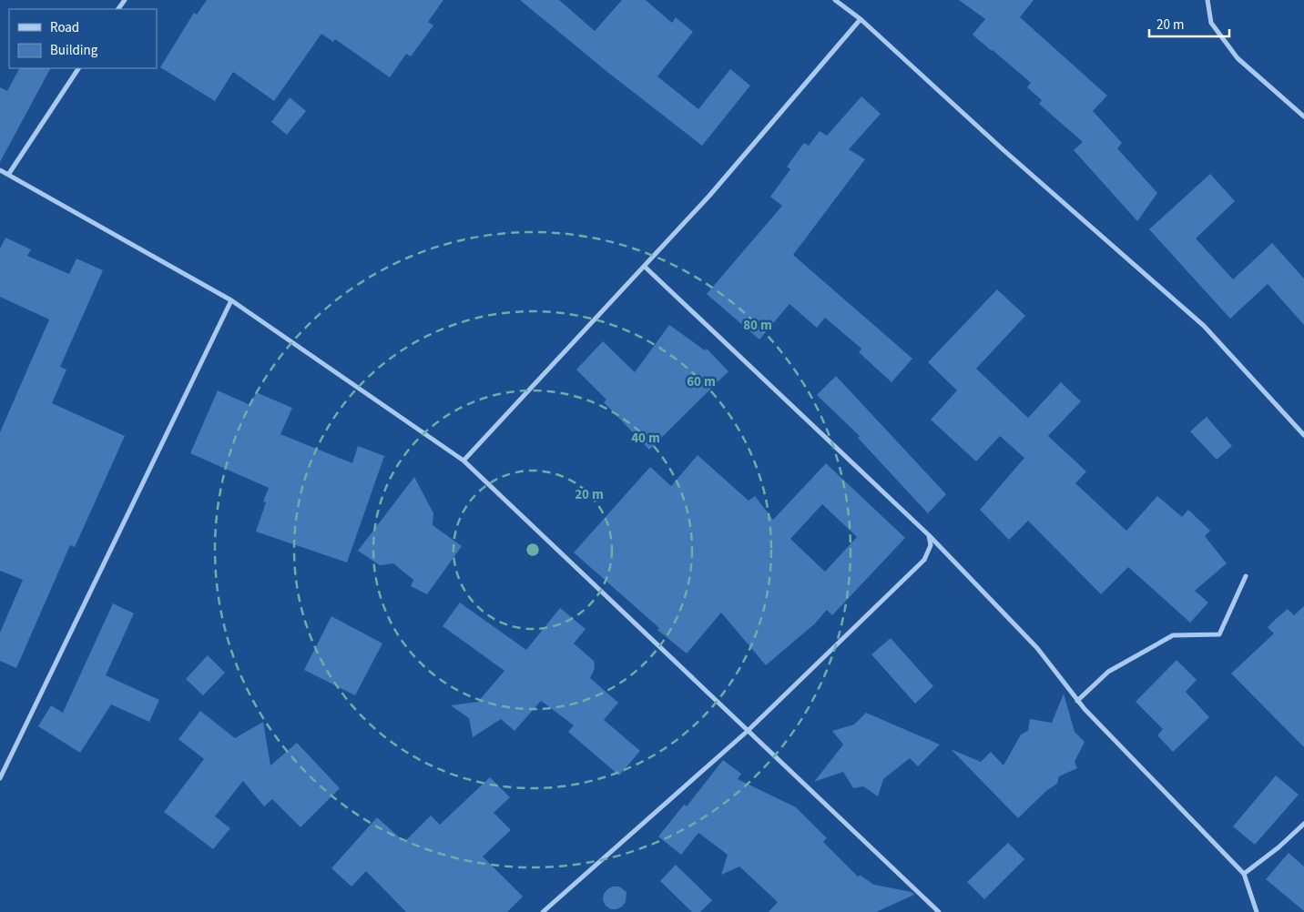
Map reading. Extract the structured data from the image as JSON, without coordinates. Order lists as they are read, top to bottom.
{
  "legend": ["Road", "Building"],
  "scale_bar": "20 m",
  "rings": [
    "80 m",
    "60 m",
    "40 m",
    "20 m"
  ]
}
